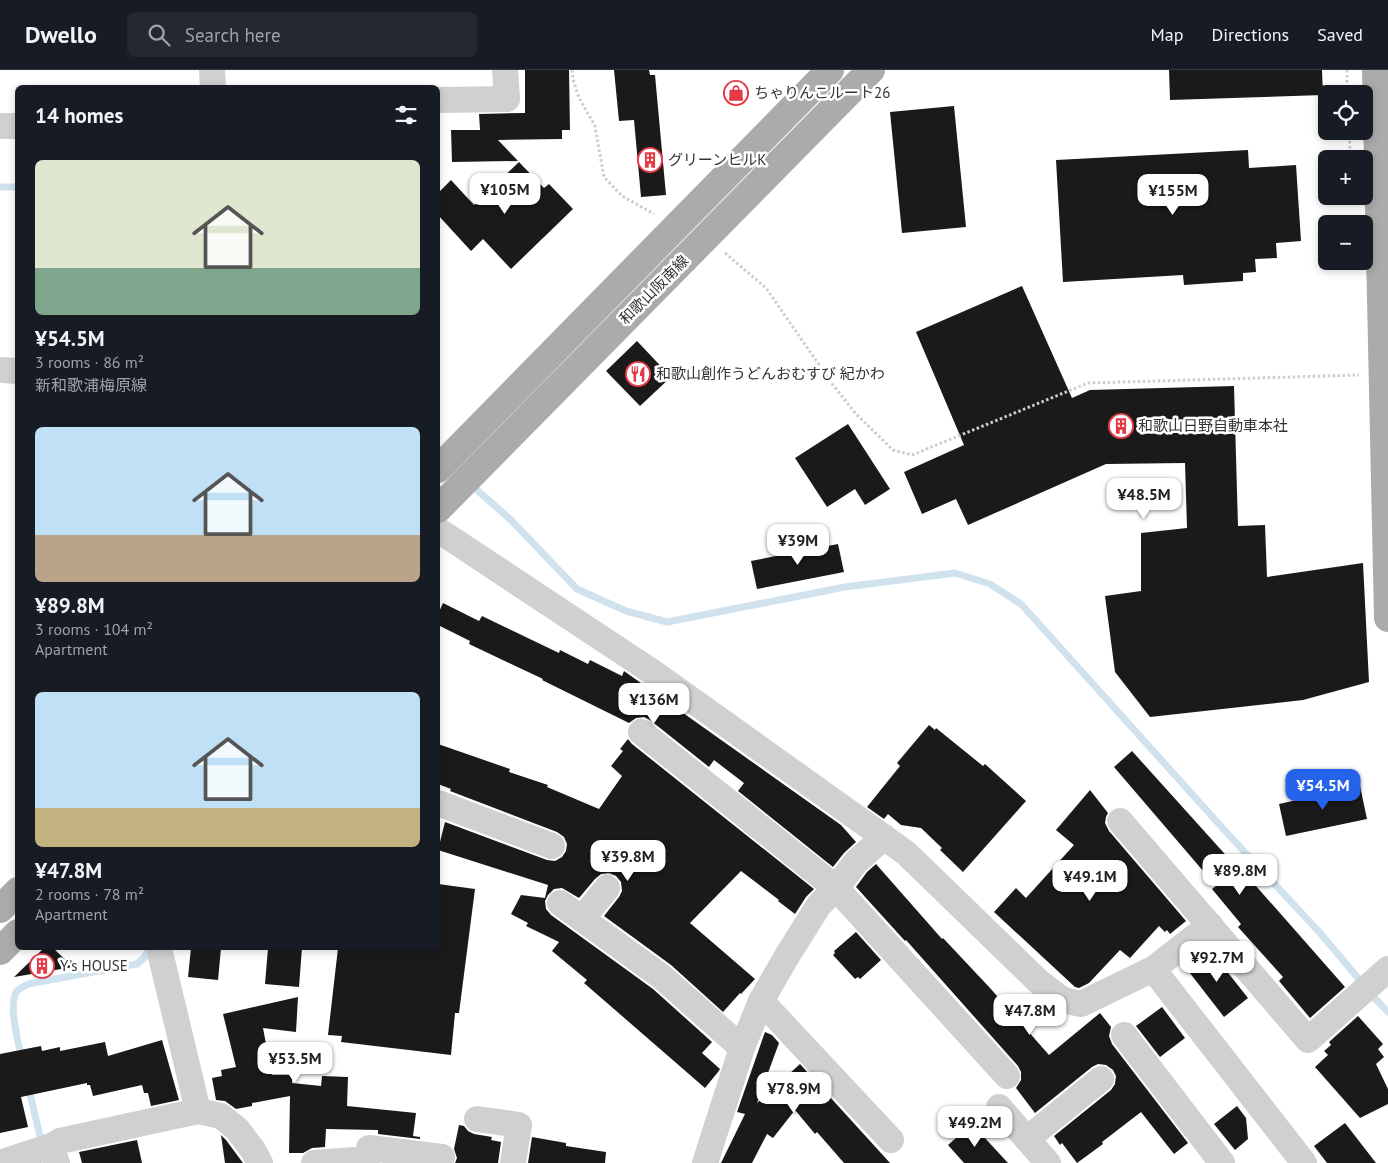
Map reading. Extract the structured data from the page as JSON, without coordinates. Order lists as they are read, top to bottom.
{
  "streets": {
    "main road": ["和歌山阪南線"]
  },
  "places": {
    "shop": ["ちゃりんこルート26"],
    "building": ["グリーンヒルK", "和歌山日野自動車本社", "Y's HOUSE"],
    "restaurant": ["和歌山創作うどんおむすび 紀かわ"]
  },
  "page": {
    "header": "Dwello",
    "search": "Search here",
    "nav": ["Map", "Directions", "Saved"],
    "map_buttons": ["+", "−"],
    "heading": "14 homes",
    "list": [
      {
        "name": "¥54.5M",
        "note": "3 rooms · 86 m² · 新和歌浦梅原線"
      },
      {
        "name": "¥89.8M",
        "note": "3 rooms · 104 m² · Apartment"
      },
      {
        "name": "¥47.8M",
        "note": "2 rooms · 78 m² · Apartment"
      }
    ],
    "price": [
      "¥105M",
      "¥155M",
      "¥48.5M",
      "¥39M",
      "¥136M",
      "¥54.5M",
      "¥39.8M",
      "¥89.8M",
      "¥49.1M",
      "¥92.7M",
      "¥47.8M",
      "¥53.5M",
      "¥78.9M",
      "¥49.2M"
    ]
  }
}
